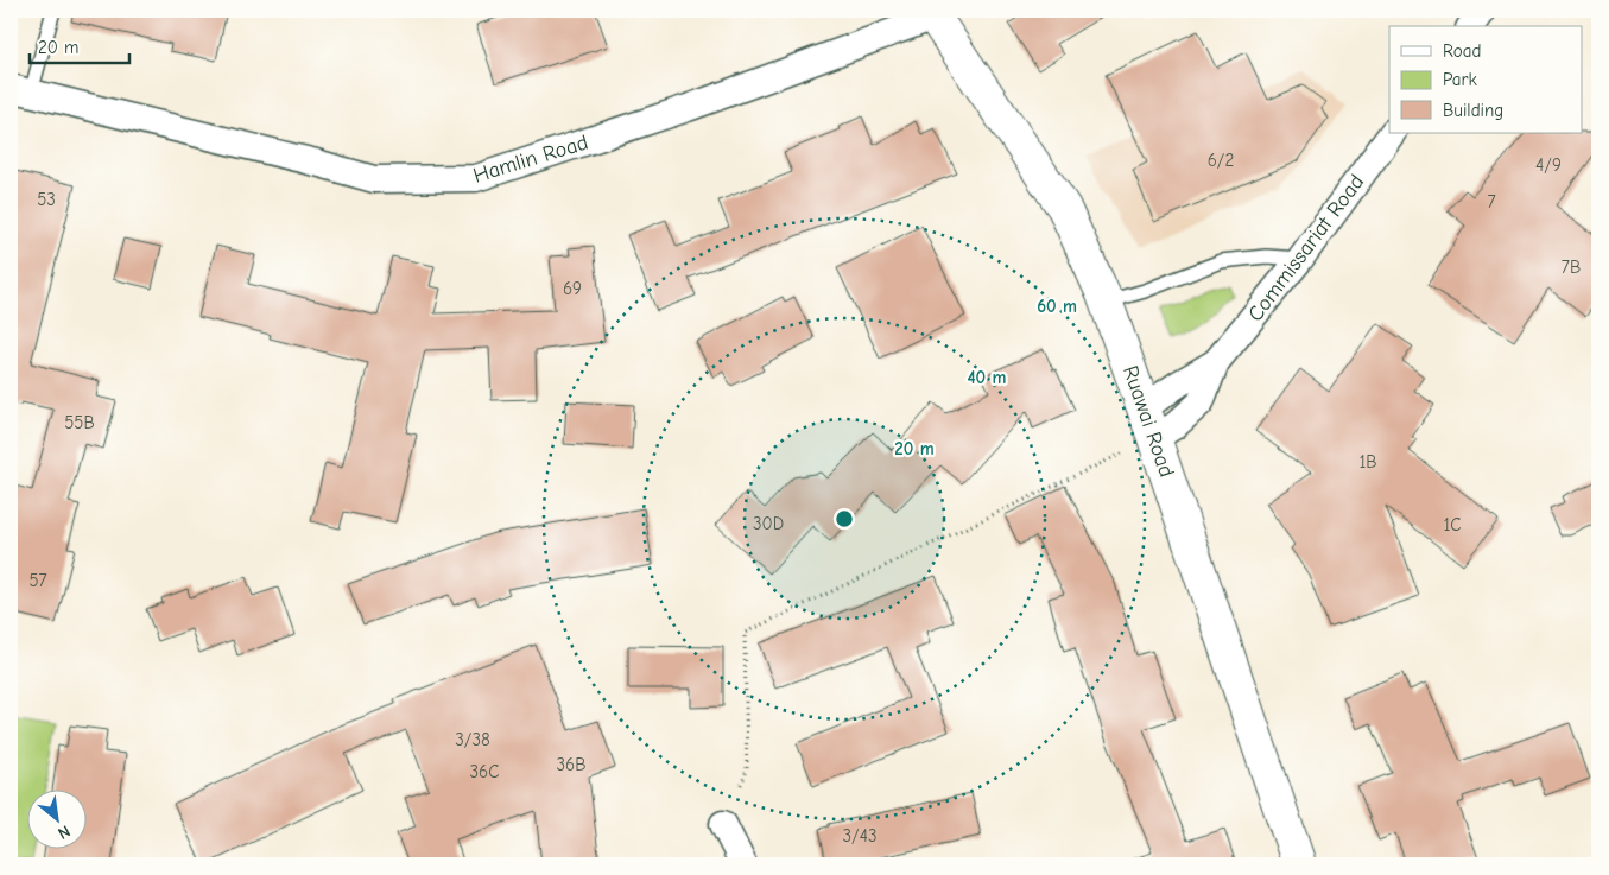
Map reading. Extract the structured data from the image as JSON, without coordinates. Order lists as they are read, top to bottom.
{
  "streets": {
    "street": ["Hamlin Road", "Commissariat Road", "Ruawai Road"]
  },
  "crossings": [
    ["Hamlin Road", "Ruawai Road"],
    ["Commissariat Road", "Ruawai Road"]
  ],
  "house_numbers": [
    "6/2",
    "4/9",
    "53",
    "7",
    "7B",
    "69",
    "55B",
    "1B",
    "30D",
    "1C",
    "57",
    "3/38",
    "36B",
    "36C",
    "3/43"
  ],
  "legend": ["Road", "Park", "Building"],
  "scale_bar": "20 m",
  "north": "bottom right",
  "rings": ["60 m", "40 m", "20 m"]
}
